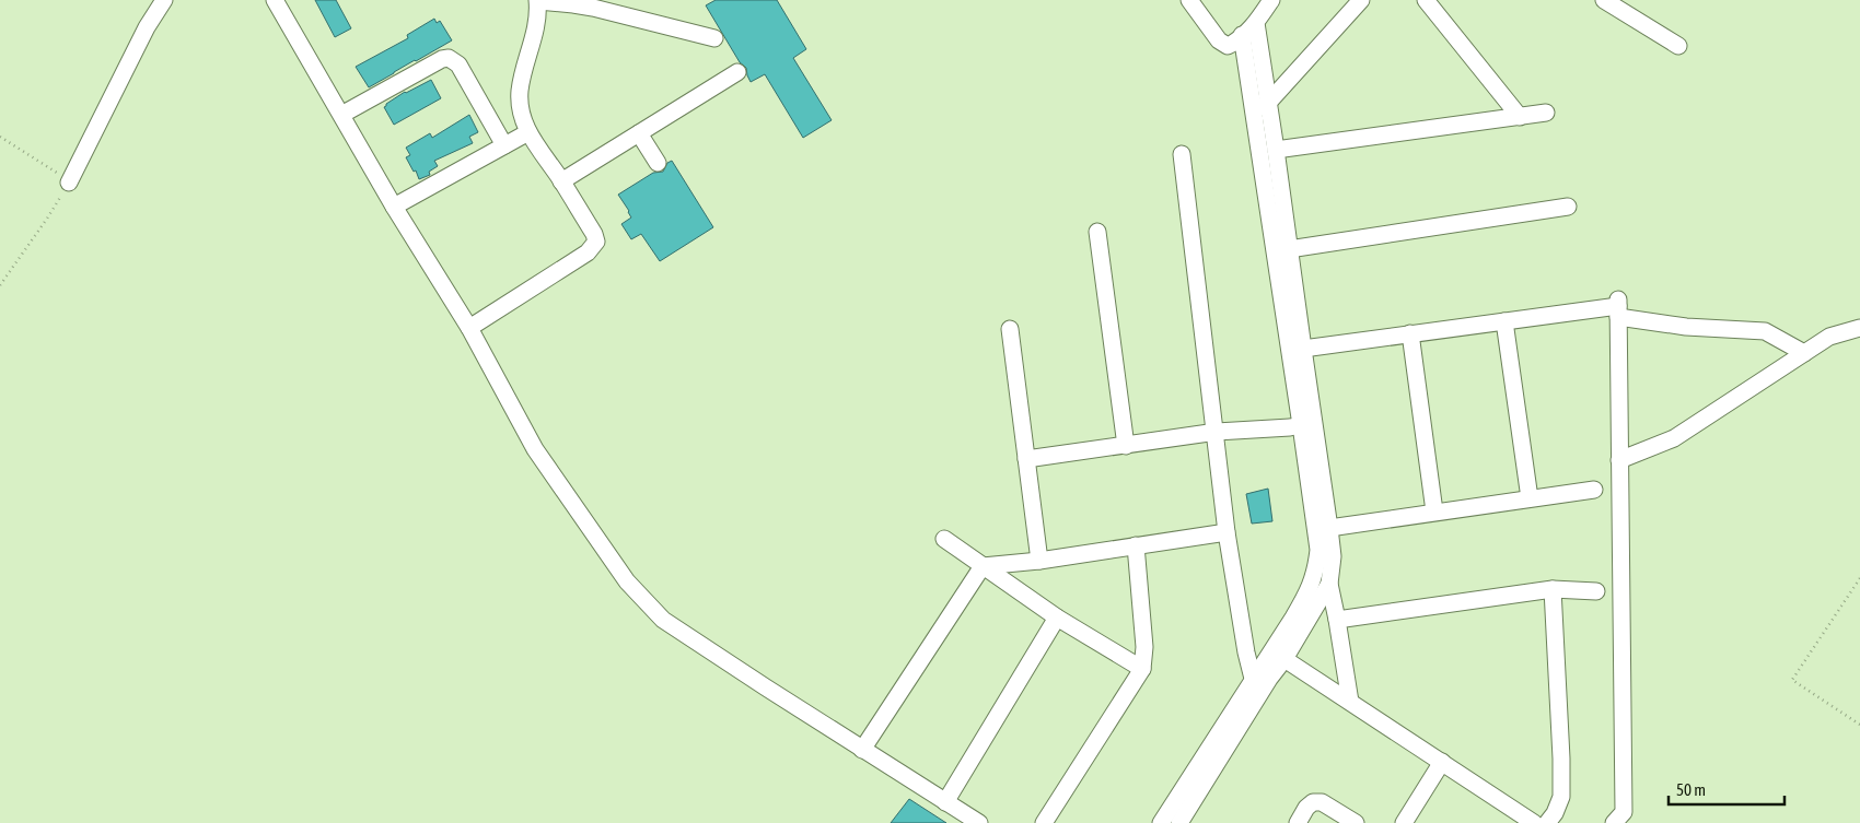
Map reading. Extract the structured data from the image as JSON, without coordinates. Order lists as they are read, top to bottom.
{
  "scale_bar": "50 m"
}
